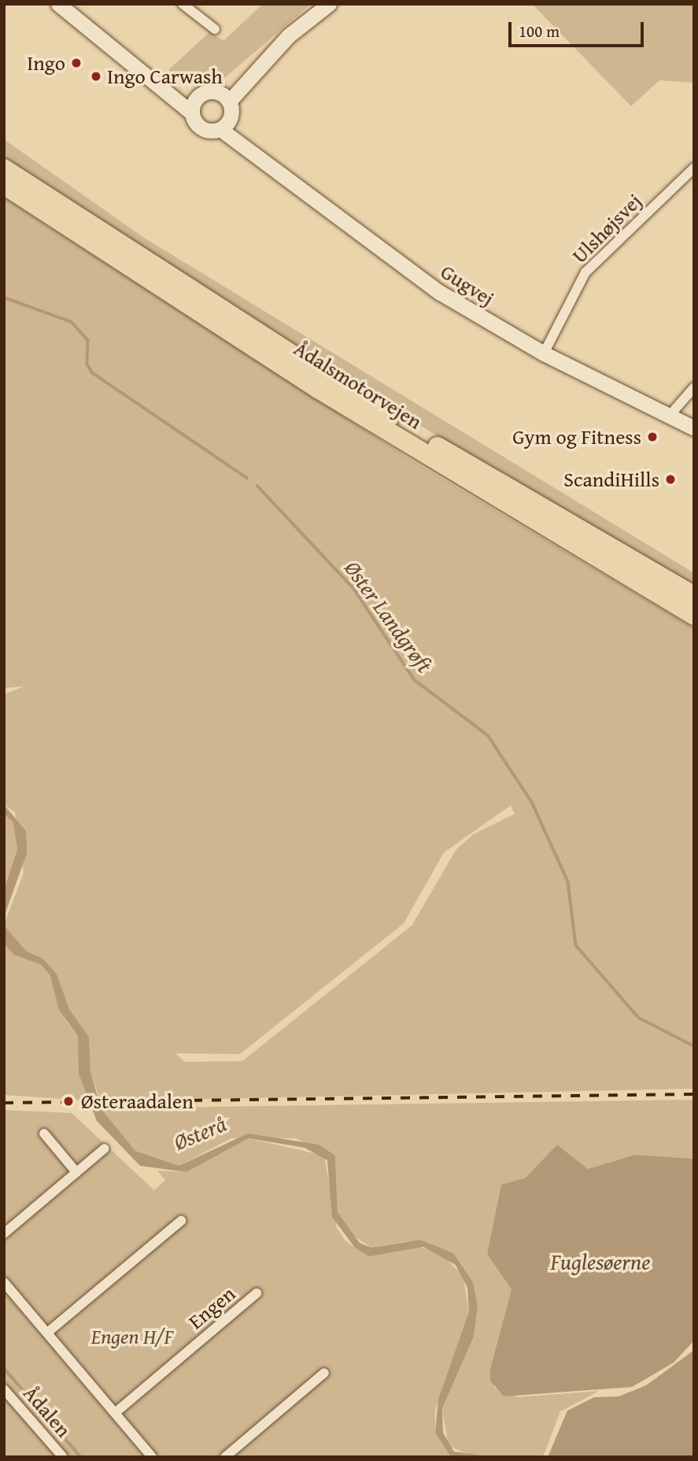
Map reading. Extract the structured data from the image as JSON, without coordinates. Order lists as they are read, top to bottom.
{
  "streets": {
    "highway": ["Ådalsmotorvejen"],
    "street": [
      "Ulshøjsvej",
      "Gugvej",
      "Engen",
      "Ådalen"
    ]
  },
  "crossings": [
    ["Ulshøjsvej", "Gugvej"]
  ],
  "water": ["Øster Landgrøft", "Østerå", "Fuglesøerne"],
  "parks": ["Engen H/F"],
  "places": [
    "Ingo",
    "Ingo Carwash",
    "Gym og Fitness",
    "ScandiHills",
    "Østeraadalen"
  ],
  "scale_bar": "100 m"
}
